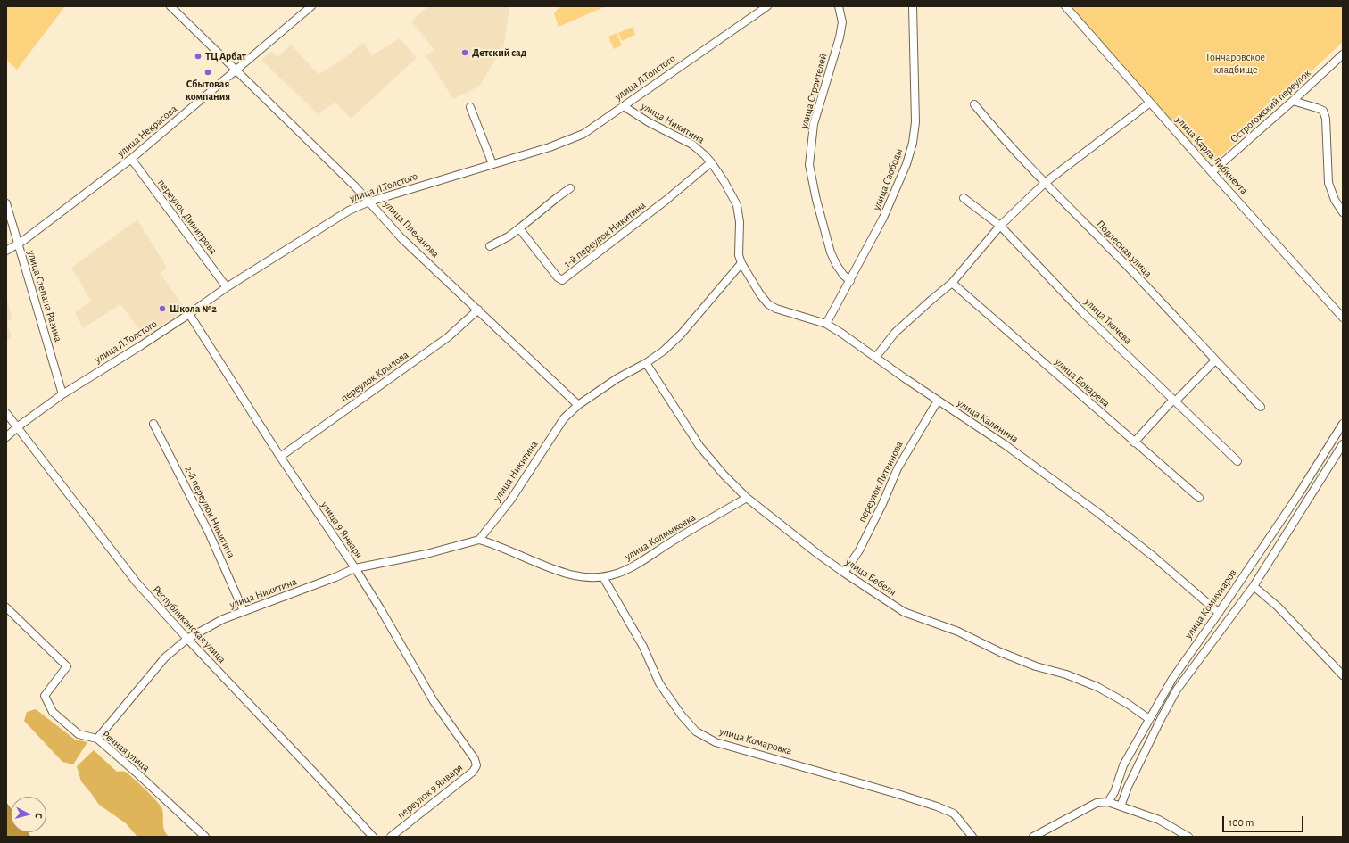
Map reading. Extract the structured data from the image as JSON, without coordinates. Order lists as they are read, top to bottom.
{
  "streets": {
    "street": [
      "улица Л.Толстого",
      "улица Строителей",
      "Острогожский переулок",
      "улица Никитина",
      "улица Некрасова",
      "улица Карла Либкнехта",
      "улица Свободы",
      "переулок Димитрова",
      "улица Плеханова",
      "1-й переулок Никитина",
      "Подлесная улица",
      "улица Степана Разина",
      "улица Ткачева",
      "переулок Крылова",
      "улица Бокарева",
      "улица Калинина",
      "переулок Литвинова",
      "2-й переулок Никитина",
      "улица 9 Января",
      "улица Колмыковка",
      "улица Бебеля",
      "улица Коммунаров",
      "Республиканская улица",
      "улица Комаровка",
      "Речная улица",
      "переулок 9 Января"
    ]
  },
  "crossings": [
    ["улица Л.Толстого", "улица Никитина"],
    ["улица Л.Толстого", "переулок Димитрова"],
    ["улица Л.Толстого", "улица Плеханова"],
    ["улица Л.Толстого", "улица Степана Разина"],
    ["улица Л.Толстого", "улица 9 Января"],
    ["улица Л.Толстого", "Республиканская улица"],
    ["улица Строителей", "улица Свободы"],
    ["Острогожский переулок", "улица Карла Либкнехта"],
    ["улица Никитина", "улица Плеханова"],
    ["улица Никитина", "1-й переулок Никитина"],
    ["улица Никитина", "улица Калинина"],
    ["улица Никитина", "2-й переулок Никитина"],
    ["улица Никитина", "улица 9 Января"],
    ["улица Никитина", "улица Колмыковка"],
    ["улица Никитина", "улица Бебеля"],
    ["улица Никитина", "Республиканская улица"],
    ["улица Никитина", "Речная улица"],
    ["улица Некрасова", "переулок Димитрова"],
    ["улица Некрасова", "улица Плеханова"],
    ["улица Некрасова", "улица Степана Разина"],
    ["улица Свободы", "улица Калинина"],
    ["улица Плеханова", "переулок Крылова"],
    ["переулок Крылова", "улица 9 Января"],
    ["улица Калинина", "переулок Литвинова"],
    ["улица Калинина", "улица Коммунаров"],
    ["переулок Литвинова", "улица Бебеля"],
    ["улица 9 Января", "переулок 9 Января"],
    ["улица Колмыковка", "улица Бебеля"],
    ["улица Колмыковка", "улица Комаровка"],
    ["улица Бебеля", "улица Коммунаров"]
  ],
  "parks": ["Гончаровское кладбище"],
  "places": [
    "Детский сад",
    "ТЦ Арбат",
    "Сбытовая компания",
    "Школа №2"
  ],
  "scale_bar": "100 m",
  "north": "right"
}
